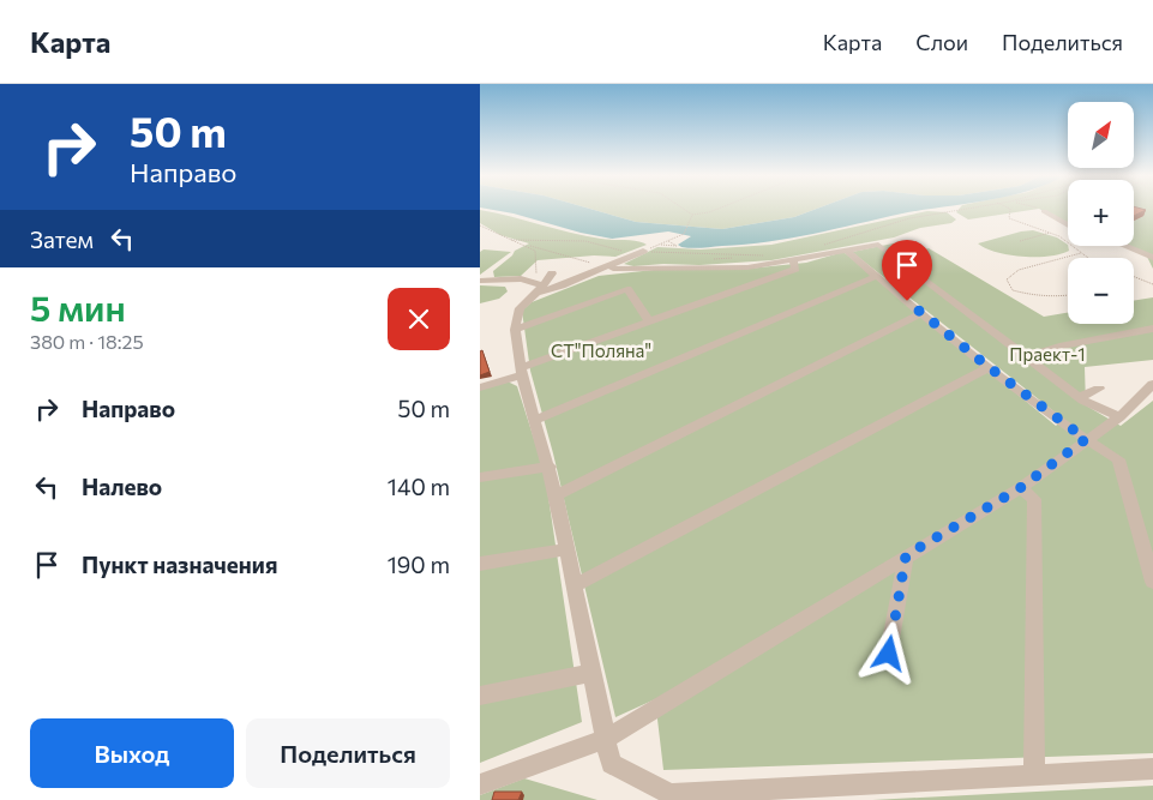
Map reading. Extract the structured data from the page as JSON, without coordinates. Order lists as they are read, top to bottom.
{
  "parks": ["СТ\"Поляна\"", "Праект-1"],
  "north": "top right",
  "page": {
    "header": "Карта",
    "nav": ["Карта", "Слои", "Поделиться"],
    "turn": ["50 m", "Направо"],
    "map_buttons": ["+", "−"],
    "then": "Затем",
    "heading": ["5 мин", "380 m · 18:25"],
    "list": [
      {
        "name": "Направо",
        "value": "50 m"
      },
      {
        "name": "Налево",
        "value": "140 m"
      },
      {
        "name": "Пункт назначения",
        "value": "190 m"
      }
    ],
    "buttons": ["Выход", "Поделиться"]
  }
}
